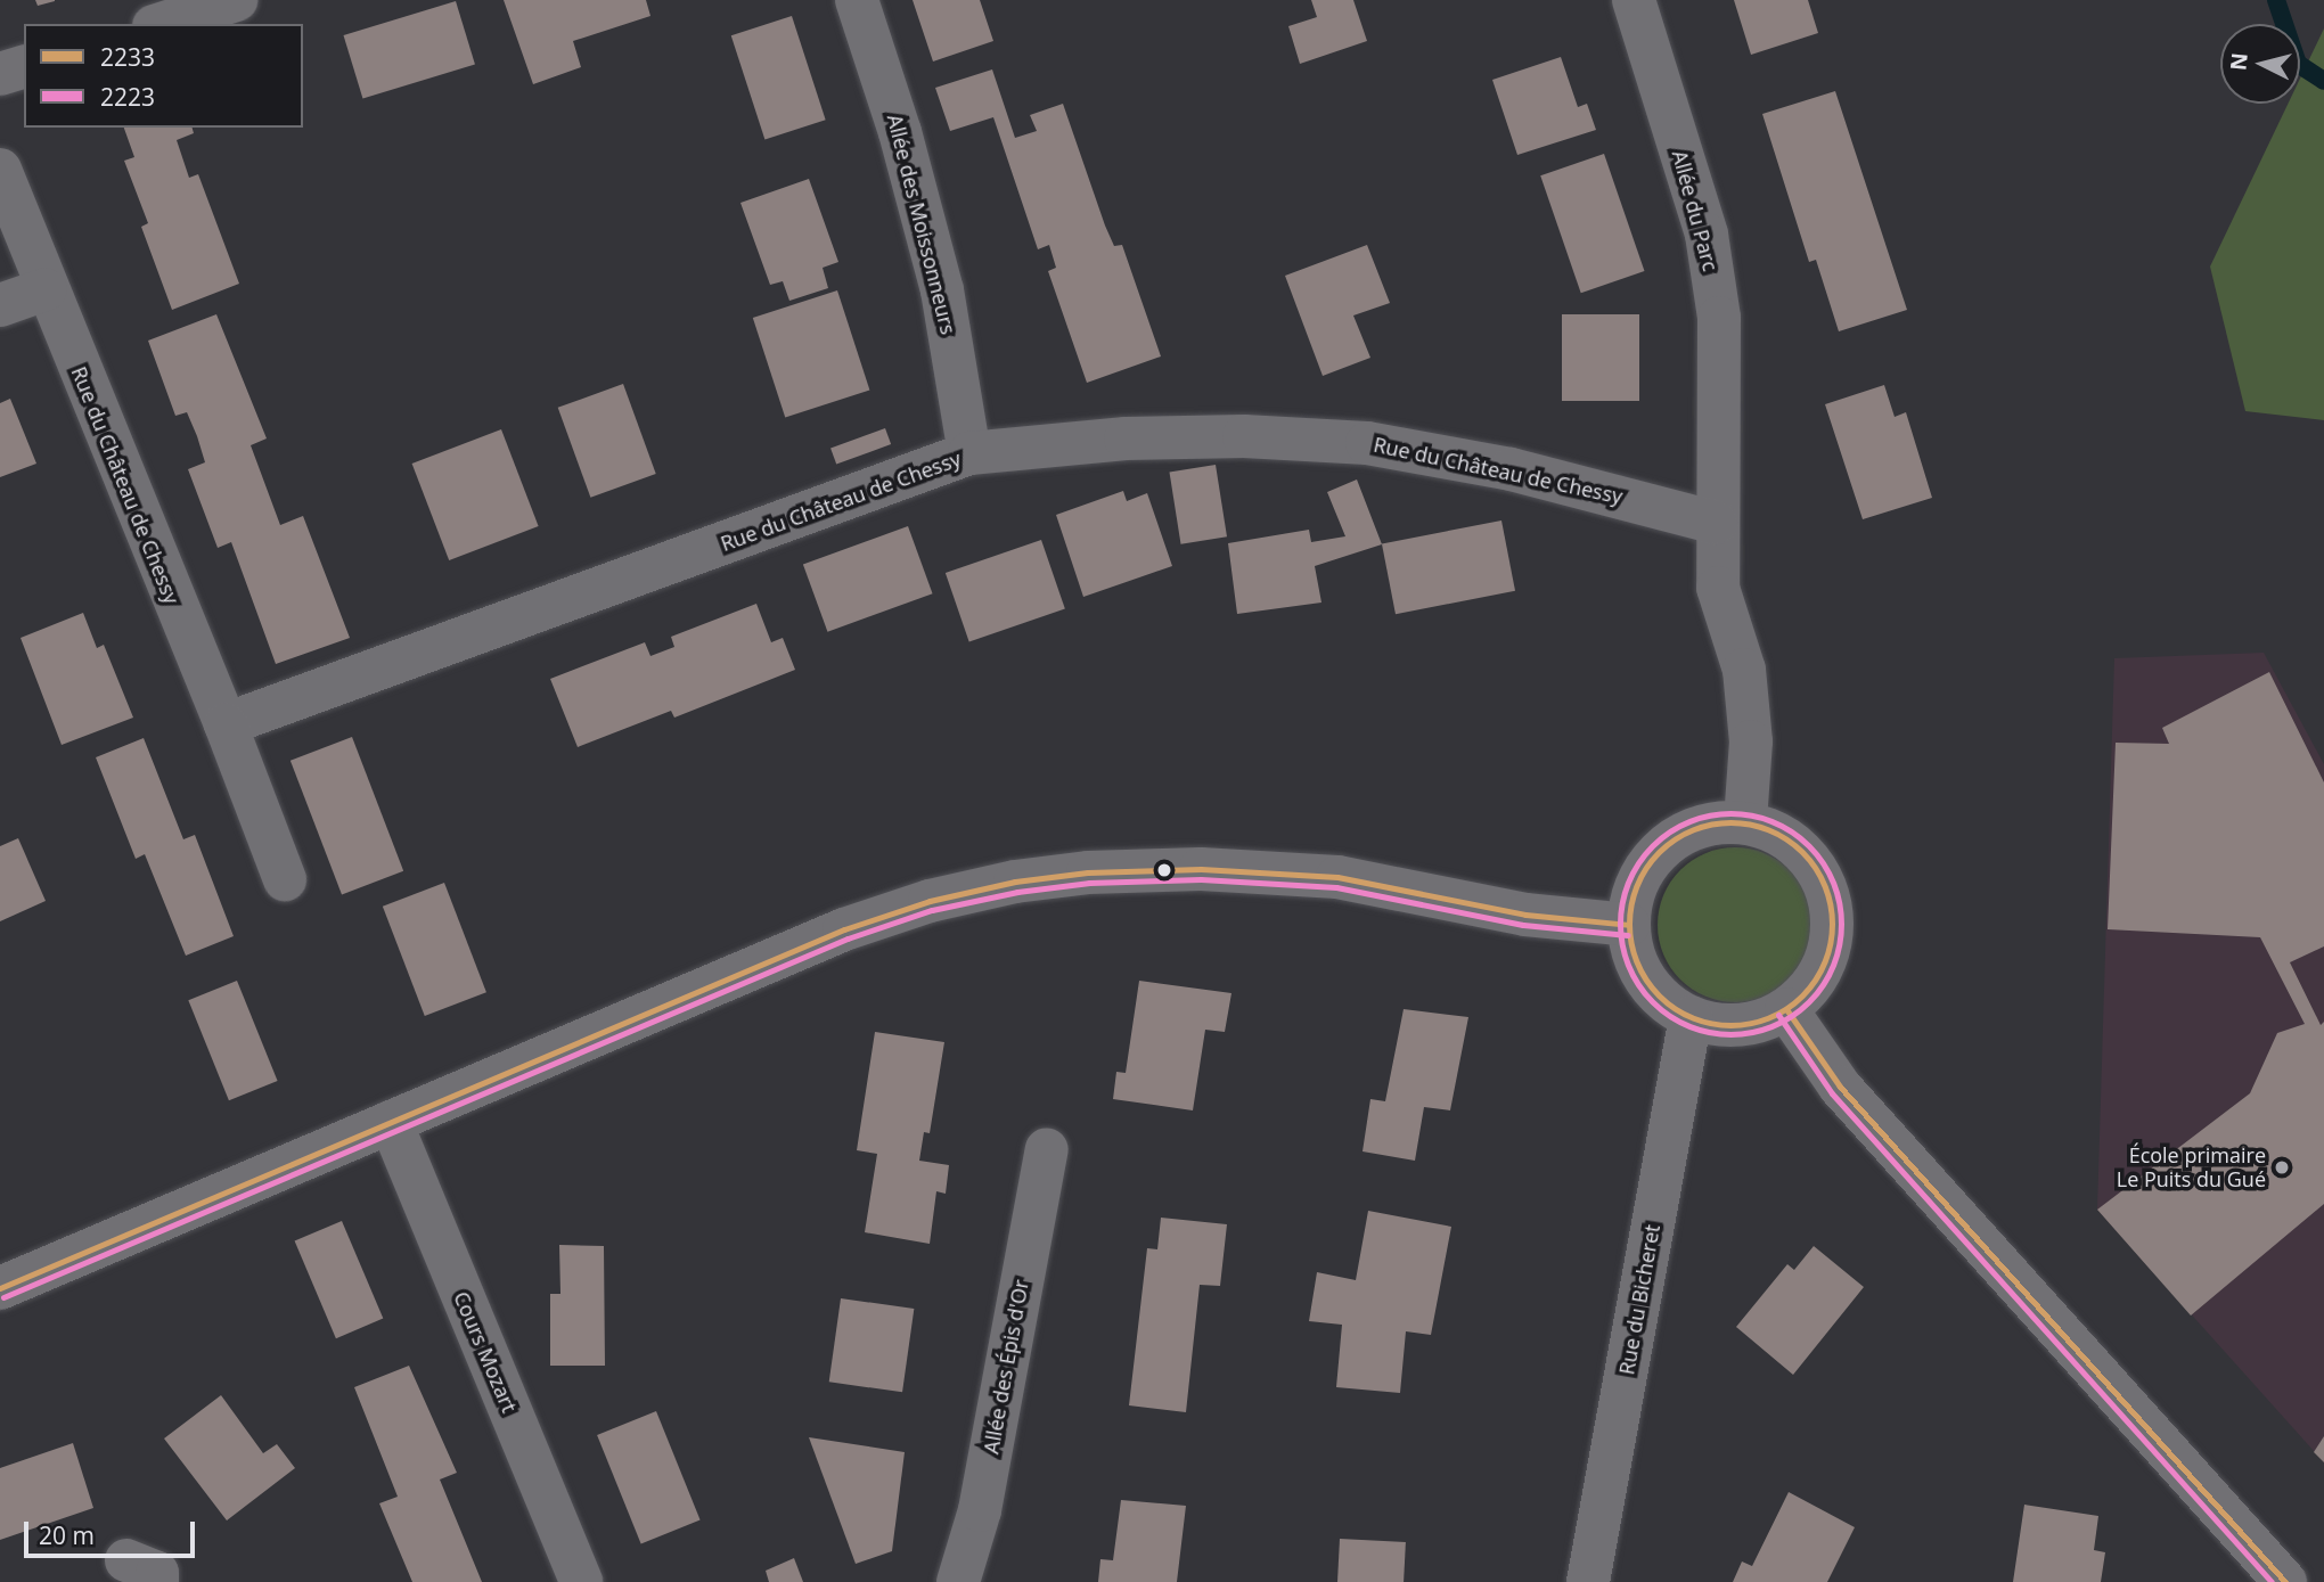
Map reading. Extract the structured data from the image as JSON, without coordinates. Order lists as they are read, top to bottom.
{
  "streets": {
    "street": [
      "Allée du Parc",
      "Allée des Moissonneurs",
      "Rue du Château de Chessy",
      "Rue du Bicheret",
      "Cours Mozart",
      "Allée des Épis d'Or"
    ]
  },
  "crossings": [
    ["Allée du Parc", "Rue du Château de Chessy"],
    ["Allée du Parc", "Rue du Bicheret"],
    ["Allée des Moissonneurs", "Rue du Château de Chessy"]
  ],
  "places": ["École primaire Le Puits du Gué"],
  "lines": ["transit line 2223", "transit line 2233"],
  "legend": ["2233", "2223"],
  "scale_bar": "20 m",
  "north": "left"
}
